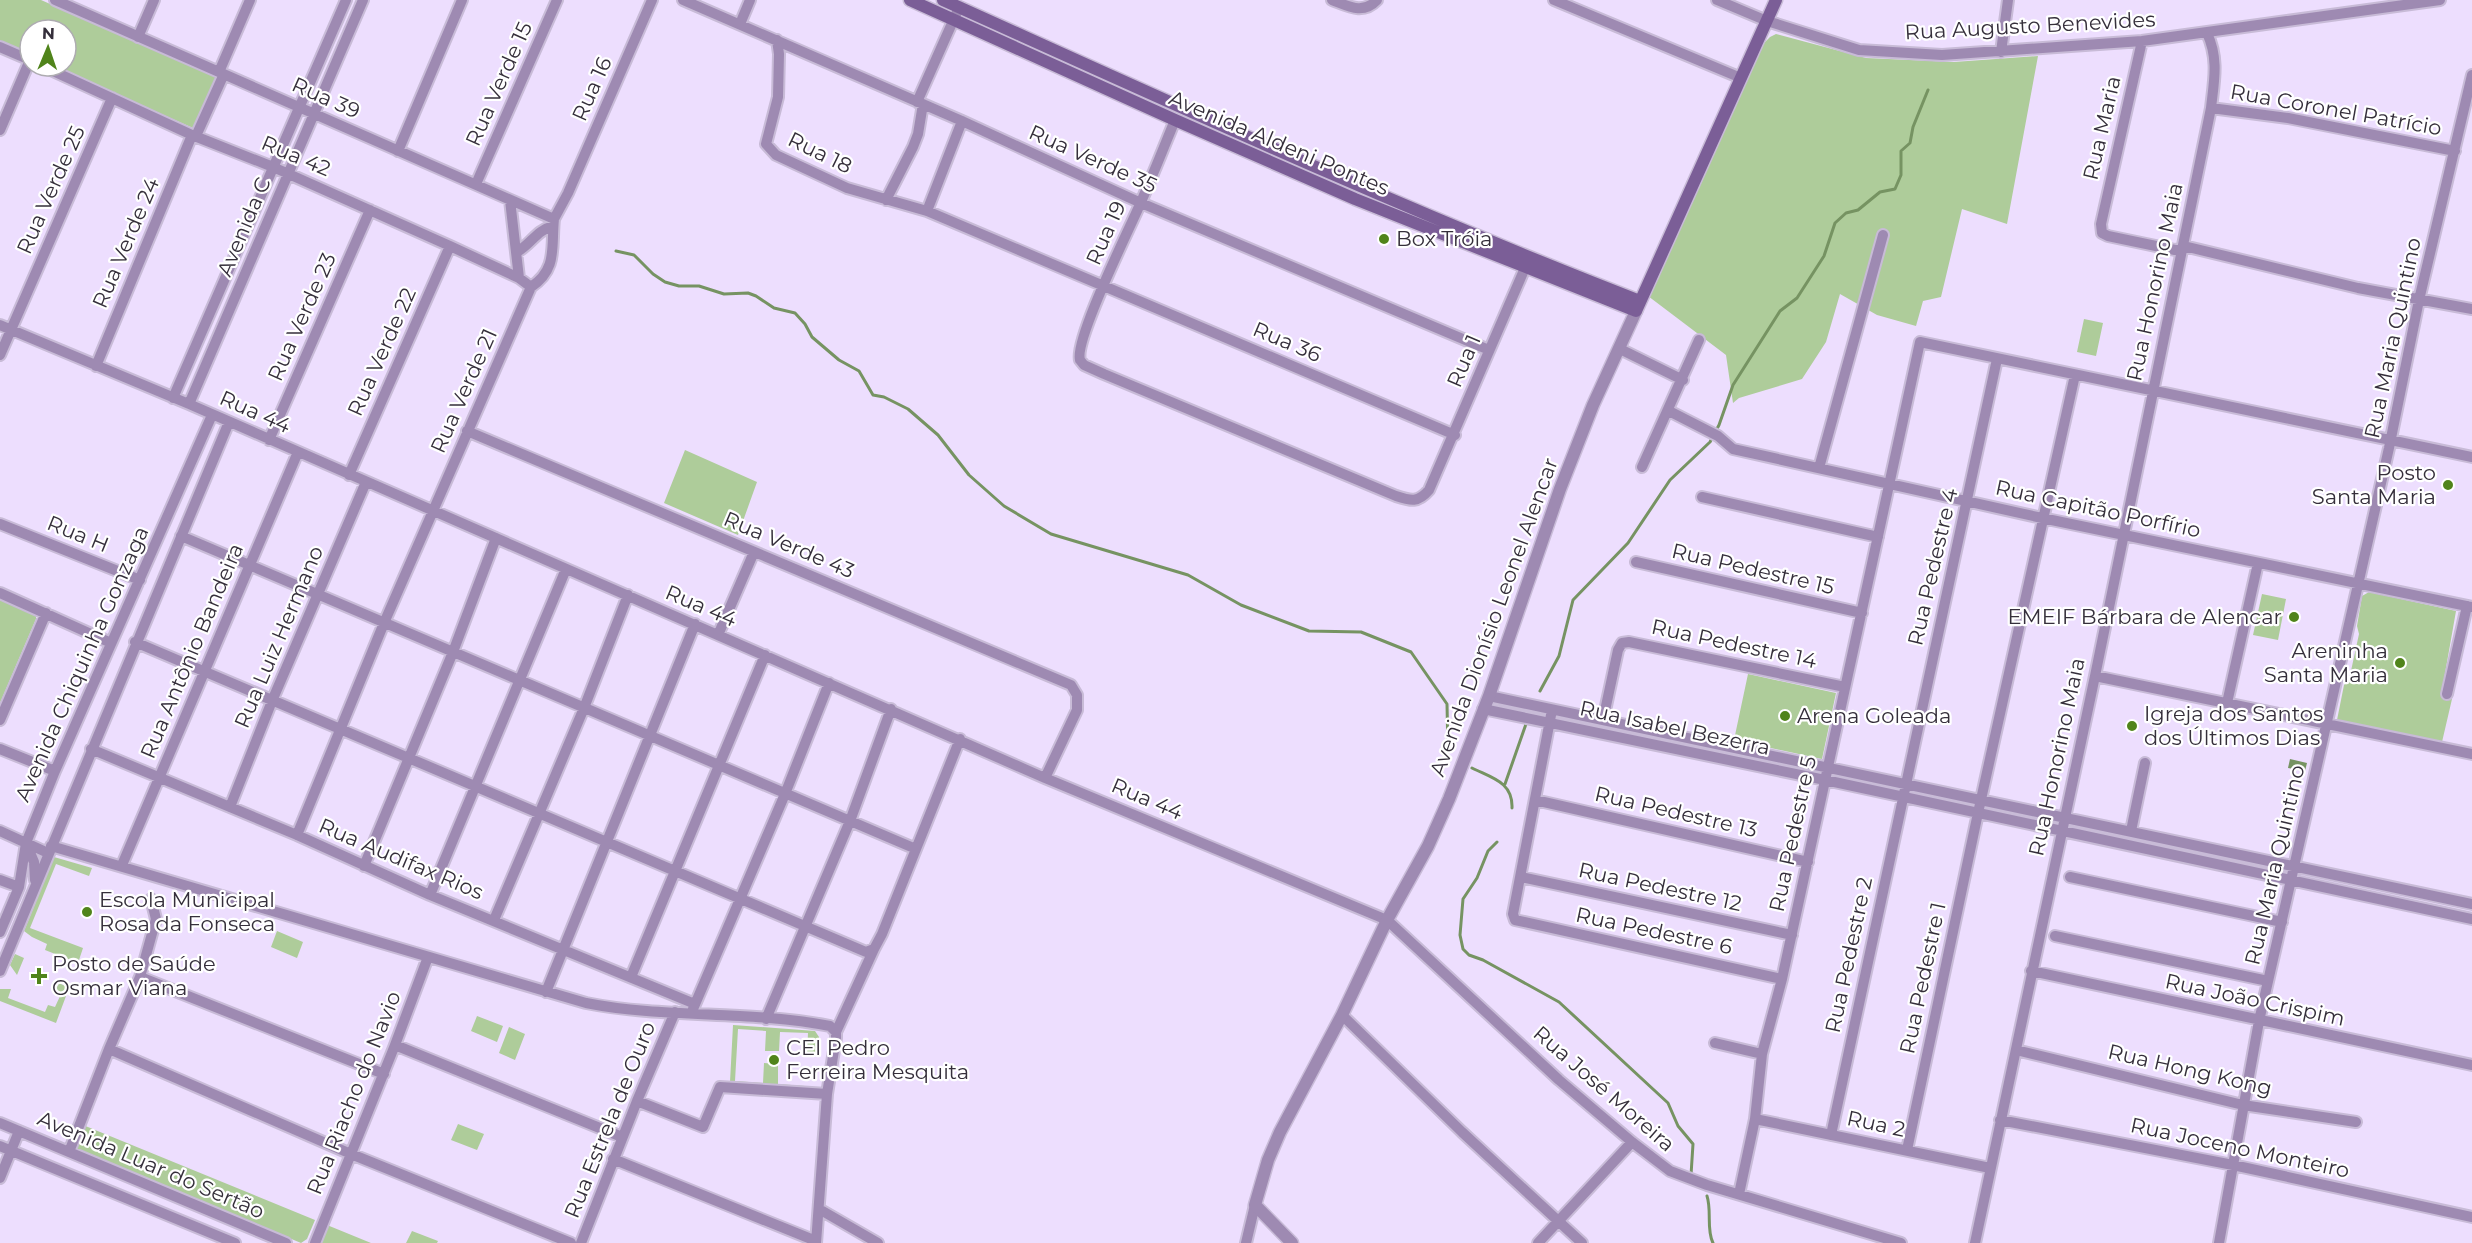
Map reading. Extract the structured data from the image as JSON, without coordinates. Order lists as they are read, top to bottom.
{
  "streets": {
    "main road": ["Avenida Aldeni Pontes", "Avenida Dionísio Leonel Alencar"],
    "street": [
      "Rua Augusto Benevides",
      "Rua Verde 15",
      "Rua 16",
      "Rua 39",
      "Rua Coronel Patrício",
      "Rua Maria",
      "Rua 18",
      "Rua 42",
      "Rua Verde 35",
      "Rua Verde 25",
      "Avenida C",
      "Rua 19",
      "Rua Verde 24",
      "Rua Honorino Maia",
      "Rua Verde 23",
      "Rua Maria Quintino",
      "Rua 36",
      "Rua Verde 22",
      "Rua 1",
      "Rua Verde 21",
      "Rua 44",
      "Rua Capitão Porfírio",
      "Rua H",
      "Rua Verde 43",
      "Rua Pedestre 4",
      "Rua Pedestre 15",
      "Rua Luiz Hermano",
      "Rua Pedestre 14",
      "Rua Antônio Bandeira",
      "Avenida Chiquinha Gonzaga",
      "Rua Isabel Bezerra",
      "Rua Pedestre 13",
      "Rua Pedestre 5",
      "Rua Audifax Rios",
      "Rua Pedestre 12",
      "Rua Pedestre 6",
      "Rua Pedestre 2",
      "Rua Pedestre 1",
      "Rua João Crispim",
      "Rua Hong Kong",
      "Rua José Moreira",
      "Rua Riacho do Navio",
      "Rua Estrela de Ouro",
      "Rua 2",
      "Rua Joceno Monteiro",
      "Avenida Luar do Sertão"
    ]
  },
  "crossings": [
    ["Rua Augusto Benevides", "Rua Maria"],
    ["Rua Augusto Benevides", "Rua Honorino Maia"],
    ["Rua Augusto Benevides", "Avenida Dionísio Leonel Alencar"],
    ["Rua Verde 15", "Rua 39"],
    ["Rua 16", "Rua 39"],
    ["Rua 39", "Avenida C"],
    ["Rua 39", "Rua Verde 24"],
    ["Rua Coronel Patrício", "Rua Honorino Maia"],
    ["Rua Coronel Patrício", "Rua Maria Quintino"],
    ["Rua Maria", "Rua Honorino Maia"],
    ["Avenida Aldeni Pontes", "Rua 19"],
    ["Avenida Aldeni Pontes", "Rua 1"],
    ["Avenida Aldeni Pontes", "Avenida Dionísio Leonel Alencar"],
    ["Rua 18", "Rua Verde 35"],
    ["Rua 18", "Rua 19"],
    ["Rua 18", "Rua 36"],
    ["Rua 42", "Rua Verde 25"],
    ["Rua 42", "Avenida C"],
    ["Rua 42", "Rua Verde 24"],
    ["Rua 42", "Rua Verde 23"],
    ["Rua 42", "Rua Verde 22"],
    ["Rua 42", "Rua Verde 21"],
    ["Rua Verde 35", "Rua 19"],
    ["Rua Verde 35", "Rua 1"],
    ["Rua Verde 25", "Rua 44"],
    ["Avenida C", "Rua 44"],
    ["Rua 19", "Rua 36"],
    ["Rua 19", "Rua 1"],
    ["Rua Verde 24", "Rua 44"],
    ["Rua Honorino Maia", "Rua Capitão Porfírio"],
    ["Rua Honorino Maia", "Rua Isabel Bezerra"],
    ["Rua Honorino Maia", "Rua João Crispim"],
    ["Rua Honorino Maia", "Rua Hong Kong"],
    ["Rua Honorino Maia", "Rua 2"],
    ["Rua Honorino Maia", "Rua Joceno Monteiro"],
    ["Rua Verde 23", "Rua 44"],
    ["Rua Maria Quintino", "Rua Capitão Porfírio"],
    ["Rua Maria Quintino", "Rua Isabel Bezerra"],
    ["Rua Maria Quintino", "Rua João Crispim"],
    ["Rua Maria Quintino", "Rua Hong Kong"],
    ["Rua Maria Quintino", "Rua Joceno Monteiro"],
    ["Rua 36", "Rua 1"],
    ["Rua Verde 22", "Rua 44"],
    ["Rua Verde 21", "Rua 44"],
    ["Rua Verde 21", "Rua Verde 43"],
    ["Rua Verde 21", "Rua Audifax Rios"],
    ["Rua 44", "Rua Verde 43"],
    ["Rua 44", "Avenida Dionísio Leonel Alencar"],
    ["Rua 44", "Rua Luiz Hermano"],
    ["Rua 44", "Rua Antônio Bandeira"],
    ["Rua 44", "Avenida Chiquinha Gonzaga"],
    ["Rua 44", "Rua José Moreira"],
    ["Rua Capitão Porfírio", "Rua Pedestre 4"],
    ["Rua Capitão Porfírio", "Rua Pedestre 5"],
    ["Rua Capitão Porfírio", "Rua Pedestre 1"],
    ["Rua H", "Avenida Chiquinha Gonzaga"],
    ["Rua Pedestre 4", "Rua Isabel Bezerra"],
    ["Rua Pedestre 4", "Rua Pedestre 5"],
    ["Rua Pedestre 4", "Rua Pedestre 2"],
    ["Rua Pedestre 15", "Rua Pedestre 5"],
    ["Avenida Dionísio Leonel Alencar", "Rua Isabel Bezerra"],
    ["Avenida Dionísio Leonel Alencar", "Rua José Moreira"],
    ["Rua Luiz Hermano", "Rua Audifax Rios"],
    ["Rua Pedestre 14", "Rua Isabel Bezerra"],
    ["Rua Pedestre 14", "Rua Pedestre 5"],
    ["Rua Antônio Bandeira", "Rua Audifax Rios"],
    ["Rua Isabel Bezerra", "Rua Pedestre 5"],
    ["Rua Isabel Bezerra", "Rua Pedestre 2"],
    ["Rua Isabel Bezerra", "Rua Pedestre 1"],
    ["Rua Pedestre 13", "Rua Pedestre 5"],
    ["Rua Pedestre 5", "Rua Pedestre 12"],
    ["Rua Pedestre 5", "Rua Pedestre 6"],
    ["Rua Pedestre 5", "Rua José Moreira"],
    ["Rua Pedestre 5", "Rua 2"],
    ["Rua Pedestre 12", "Rua Pedestre 6"],
    ["Rua Pedestre 2", "Rua 2"],
    ["Rua Pedestre 1", "Rua 2"]
  ],
  "places": {
    "other": [
      "Box Tróia",
      "Posto Santa Maria",
      "EMEIF Bárbara de Alencar",
      "Areninha Santa Maria",
      "Arena Goleada",
      "Igreja dos Santos dos Últimos Dias",
      "Escola Municipal Rosa da Fonseca",
      "CEI Pedro Ferreira Mesquita"
    ],
    "health": ["Posto de Saúde Osmar Viana"]
  },
  "north": "top"
}
